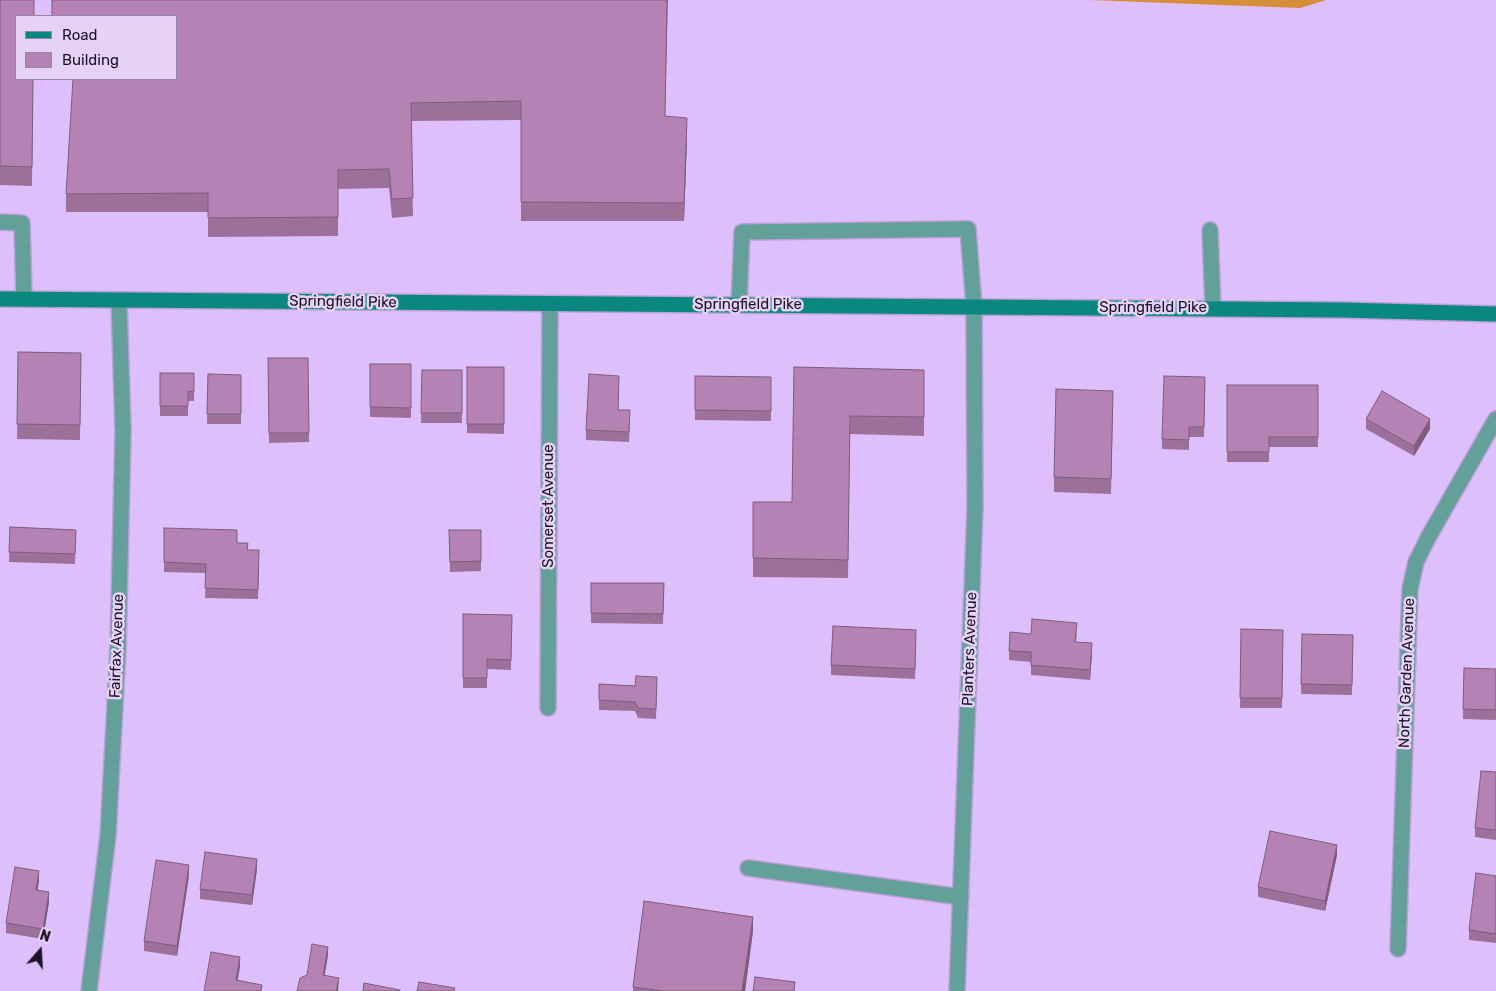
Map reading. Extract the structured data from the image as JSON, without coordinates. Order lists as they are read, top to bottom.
{
  "streets": {
    "main road": ["Springfield Pike"],
    "street": [
      "Somerset Avenue",
      "Fairfax Avenue",
      "Planters Avenue",
      "North Garden Avenue"
    ]
  },
  "crossings": [
    ["Springfield Pike", "Somerset Avenue"],
    ["Springfield Pike", "Fairfax Avenue"],
    ["Springfield Pike", "Planters Avenue"]
  ],
  "legend": ["Road", "Building"],
  "north": "top"
}
